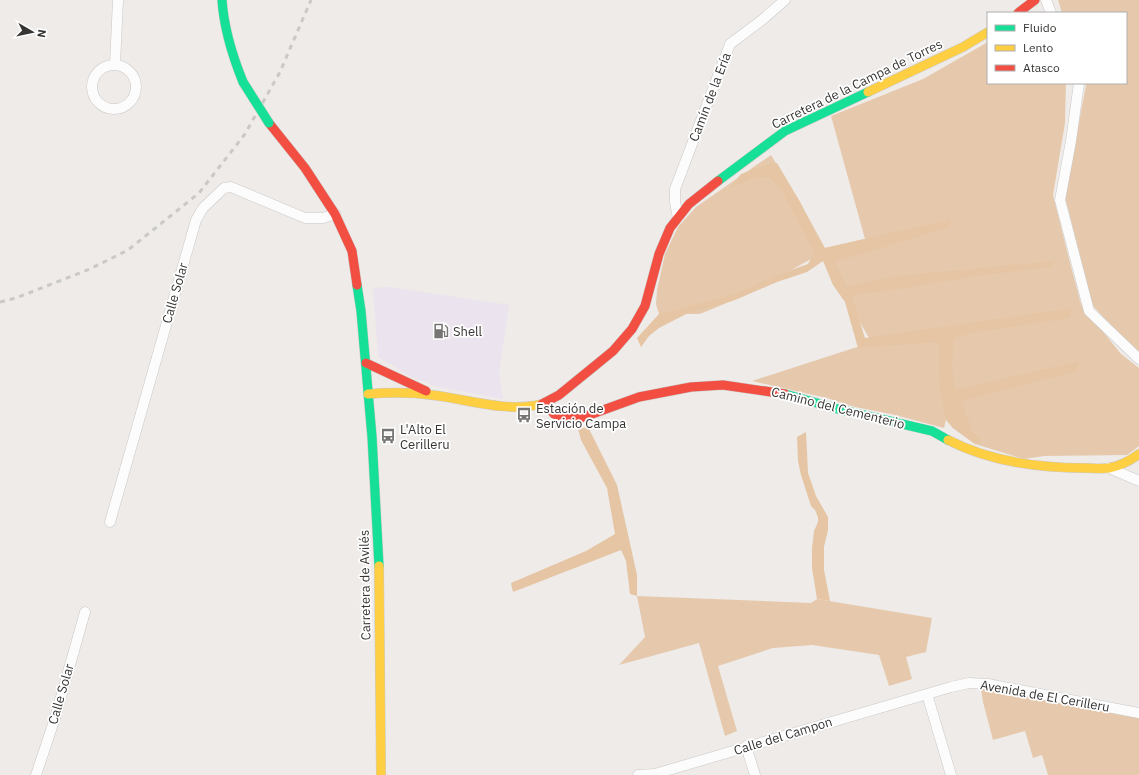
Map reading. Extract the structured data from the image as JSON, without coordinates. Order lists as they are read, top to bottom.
{
  "streets": {
    "street": [
      "Carretera de la Campa de Torres",
      "Camín de la Ería",
      "Calle Solar",
      "Camino del Cementerio",
      "Carretera de Avilés",
      "Avenida de El Cerilleru",
      "Calle del Campon"
    ]
  },
  "crossings": [
    ["Carretera de la Campa de Torres", "Camín de la Ería"],
    ["Carretera de la Campa de Torres", "Camino del Cementerio"],
    ["Carretera de la Campa de Torres", "Carretera de Avilés"],
    ["Calle Solar", "Carretera de Avilés"],
    ["Avenida de El Cerilleru", "Calle del Campon"]
  ],
  "places": {
    "fuel station": ["Shell"],
    "bus stop": ["Estación de Servicio Campa", "L'Alto El Cerilleru"]
  },
  "legend": ["Fluido", "Lento", "Atasco"],
  "north": "right"
}
